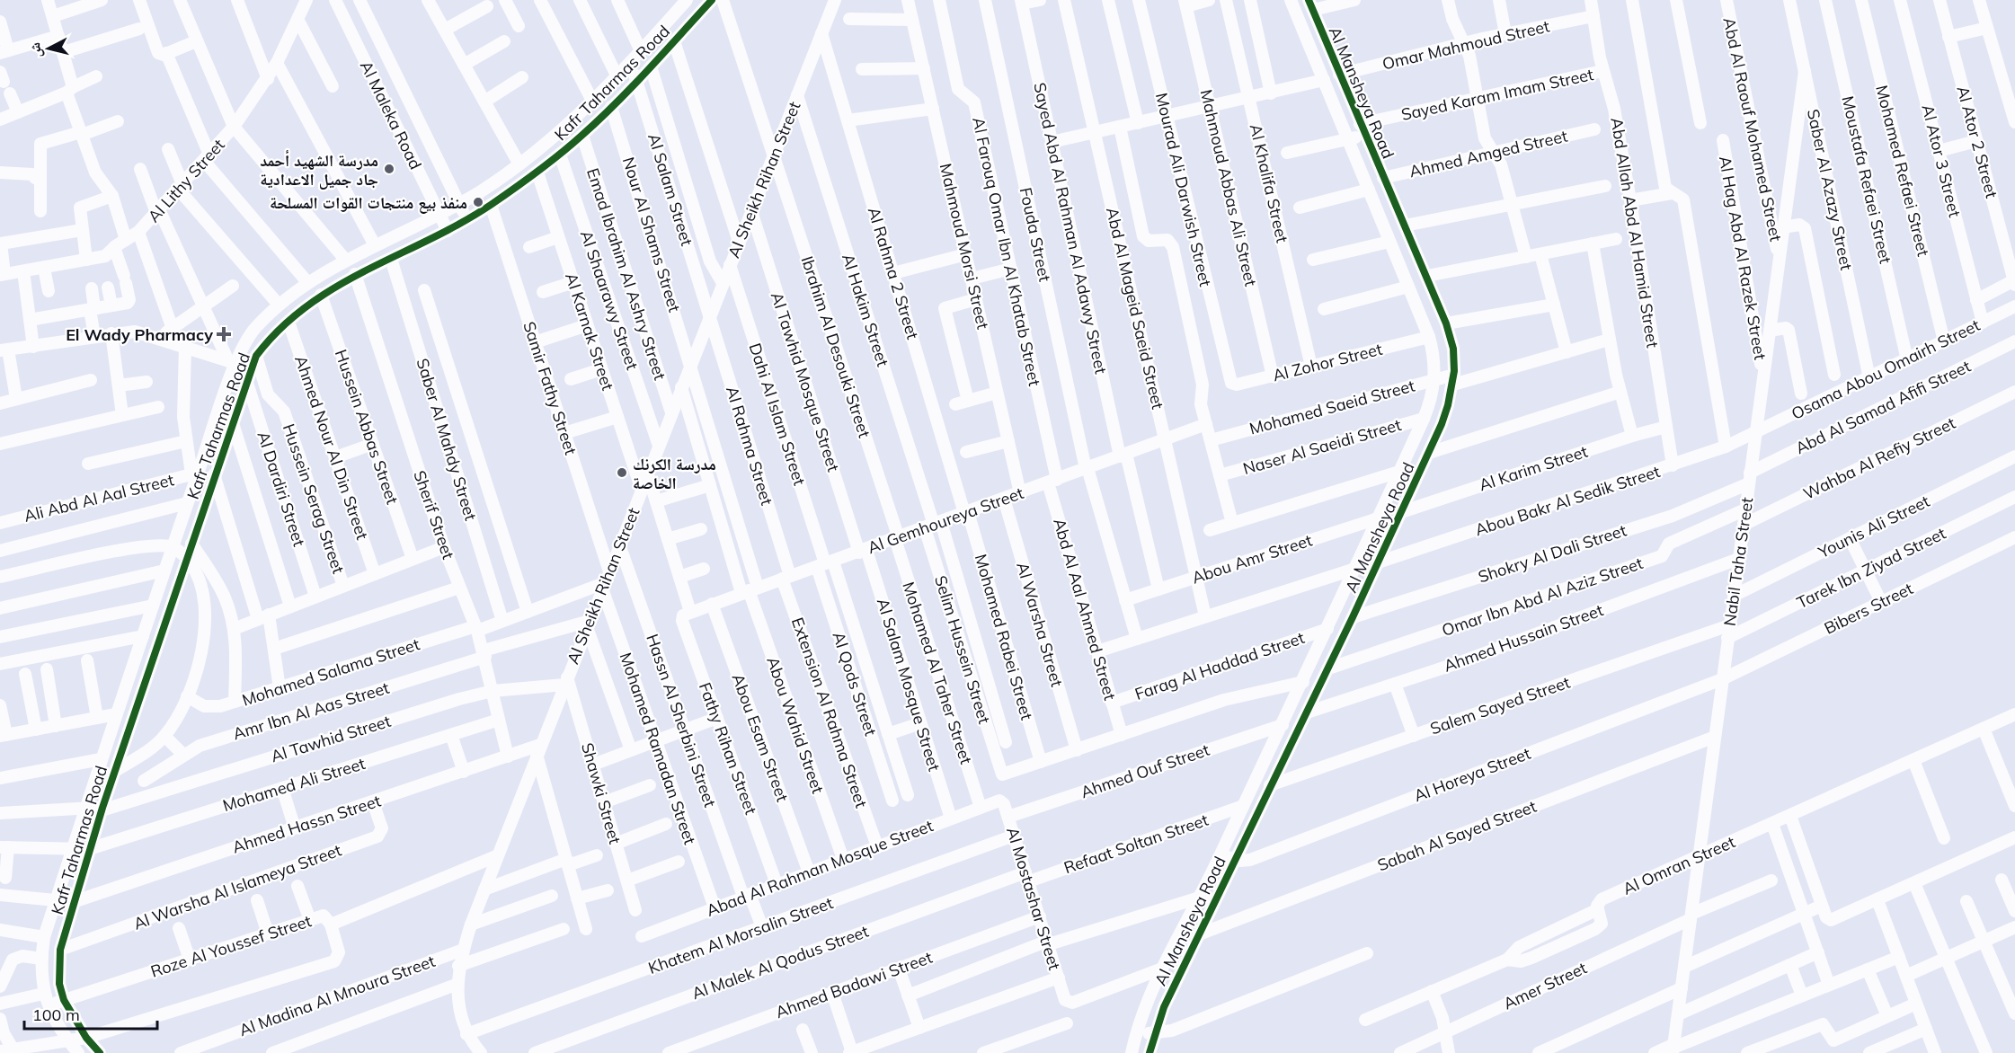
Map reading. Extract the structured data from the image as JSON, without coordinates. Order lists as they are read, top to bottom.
{
  "streets": {
    "street": [
      "Omar Mahmoud Street",
      "Kafr Taharmas Road",
      "Al Mansheya Road",
      "Sayed Karam Imam Street",
      "Al Maleka Road",
      "Abd Al Raouf Mohamed Street",
      "Al Ator 2 Street",
      "Ahmed Amged Street",
      "Al Ator 3 Street",
      "Mohamed Refaei Street",
      "Al Sheikh Rihan Street",
      "Moustafa Refaei Street",
      "Al Lithy Street",
      "Al Khalifa Street",
      "Mahmoud Abbas Ali Street",
      "Al Salam Street",
      "Mourad Ali Darwish Street",
      "Saber Al Azazy Street",
      "Sayed Abd Al Rahman Al Adawy Street",
      "Abd Allah Abd Al Hamid Street",
      "Nour Al Shams Street",
      "Fouda Street",
      "Mahmoud Morsi Street",
      "Al Farouq Omar Ibn Al Khatab Street",
      "Al Hag Abd Al Razek Street",
      "Al Rahma 2 Street",
      "Emad Ibrahim Al Ashry Street",
      "Al Shaarawy Street",
      "Abd Al Mageid Saeid Street",
      "Al Hakim Street",
      "Al Karnak Street",
      "Ibrahim Al Desouki Street",
      "Al Zohor Street",
      "Osama Abou Omairh Street",
      "Al Tawhid Mosque Street",
      "Samir Fathy Street",
      "Mohamed Saeid Street",
      "Abd Al Samad Afifi Street",
      "Dahi Al Islam Street",
      "Hussein Abbas Street",
      "Saber Al Mahdy Street",
      "Al Rahma Street",
      "Naser Al Saeidi Street",
      "Ahmed Nour Al Din Street",
      "Wahba Al Refiy Street",
      "Al Karim Street",
      "Al Dardiri Street",
      "Ali Abd Al Aal Street",
      "Hussein Serag Street",
      "Abou Bakr Al Sedik Street",
      "Sherif Street",
      "Al Gemhoureya Street",
      "Younis Ali Street",
      "Shokry Al Dali Street",
      "Abou Amr Street",
      "Nabil Taha Street",
      "Tarek Ibn Ziyad Street",
      "Omar Ibn Abd Al Aziz Street",
      "Bibers Street",
      "Abd Al Aal Ahmed Street",
      "Al Warsha Street",
      "Mohamed Rabei Street",
      "Ahmed Hussain Street",
      "Selim Hussein Street",
      "Farag Al Haddad Street",
      "Mohamed Salama Street",
      "Mohamed Al Taher Street",
      "Al Qods Street",
      "Al Salam Mosque Street",
      "Salem Sayed Street",
      "Amr Ibn Al Aas Street",
      "Extension Al Rahma Street",
      "Hassn Al Sherbini Street",
      "Abou Wahid Street",
      "Abou Esam Street",
      "Al Tawhid Street",
      "Mohamed Ramadan Street",
      "Fathy Rihan Street",
      "Ahmed Ouf Street",
      "Al Horeya Street",
      "Mohamed Ali Street",
      "Shawki Street",
      "Ahmed Hassn Street",
      "Sabah Al Sayed Street",
      "Refaat Soltan Street",
      "Al Omran Street",
      "Abad Al Rahman Mosque Street",
      "Al Warsha Al Islameya Street",
      "Al Mostashar Street",
      "Khatem Al Morsalin Street",
      "Roze Al Youssef Street",
      "Al Malek Al Qodus Street",
      "Ahmed Badawi Street",
      "Amer Street",
      "Al Madina Al Mnoura Street"
    ]
  },
  "crossings": [
    ["Omar Mahmoud Street", "Al Mansheya Road"],
    ["Omar Mahmoud Street", "Abd Allah Abd Al Hamid Street"],
    ["Kafr Taharmas Road", "Al Maleka Road"],
    ["Kafr Taharmas Road", "Al Salam Street"],
    ["Kafr Taharmas Road", "Nour Al Shams Street"],
    ["Kafr Taharmas Road", "Emad Ibrahim Al Ashry Street"],
    ["Kafr Taharmas Road", "Al Shaarawy Street"],
    ["Kafr Taharmas Road", "Al Karnak Street"],
    ["Kafr Taharmas Road", "Samir Fathy Street"],
    ["Kafr Taharmas Road", "Hussein Abbas Street"],
    ["Kafr Taharmas Road", "Saber Al Mahdy Street"],
    ["Kafr Taharmas Road", "Ahmed Nour Al Din Street"],
    ["Kafr Taharmas Road", "Al Dardiri Street"],
    ["Kafr Taharmas Road", "Ali Abd Al Aal Street"],
    ["Kafr Taharmas Road", "Hussein Serag Street"],
    ["Kafr Taharmas Road", "Sherif Street"],
    ["Kafr Taharmas Road", "Al Tawhid Street"],
    ["Kafr Taharmas Road", "Mohamed Ali Street"],
    ["Kafr Taharmas Road", "Ahmed Hassn Street"],
    ["Kafr Taharmas Road", "Al Warsha Al Islameya Street"],
    ["Kafr Taharmas Road", "Roze Al Youssef Street"],
    ["Al Mansheya Road", "Sayed Karam Imam Street"],
    ["Al Mansheya Road", "Ahmed Amged Street"],
    ["Al Mansheya Road", "Al Zohor Street"],
    ["Al Mansheya Road", "Mohamed Saeid Street"],
    ["Al Mansheya Road", "Naser Al Saeidi Street"],
    ["Al Mansheya Road", "Al Karim Street"],
    ["Al Mansheya Road", "Abou Bakr Al Sedik Street"],
    ["Al Mansheya Road", "Shokry Al Dali Street"],
    ["Al Mansheya Road", "Abou Amr Street"],
    ["Al Mansheya Road", "Omar Ibn Abd Al Aziz Street"],
    ["Al Mansheya Road", "Ahmed Hussain Street"],
    ["Al Mansheya Road", "Farag Al Haddad Street"],
    ["Al Mansheya Road", "Salem Sayed Street"],
    ["Al Mansheya Road", "Ahmed Ouf Street"],
    ["Al Mansheya Road", "Al Horeya Street"],
    ["Al Mansheya Road", "Sabah Al Sayed Street"],
    ["Al Mansheya Road", "Refaat Soltan Street"],
    ["Al Mansheya Road", "Al Mostashar Street"],
    ["Sayed Karam Imam Street", "Abd Allah Abd Al Hamid Street"],
    ["Abd Al Raouf Mohamed Street", "Nabil Taha Street"],
    ["Al Ator 3 Street", "Osama Abou Omairh Street"],
    ["Mohamed Refaei Street", "Osama Abou Omairh Street"],
    ["Al Sheikh Rihan Street", "Al Salam Street"],
    ["Al Sheikh Rihan Street", "Nour Al Shams Street"],
    ["Al Sheikh Rihan Street", "Al Rahma 2 Street"],
    ["Al Sheikh Rihan Street", "Emad Ibrahim Al Ashry Street"],
    ["Al Sheikh Rihan Street", "Al Shaarawy Street"],
    ["Al Sheikh Rihan Street", "Al Hakim Street"],
    ["Al Sheikh Rihan Street", "Al Karnak Street"],
    ["Al Sheikh Rihan Street", "Ibrahim Al Desouki Street"],
    ["Al Sheikh Rihan Street", "Al Tawhid Mosque Street"],
    ["Al Sheikh Rihan Street", "Samir Fathy Street"],
    ["Al Sheikh Rihan Street", "Dahi Al Islam Street"],
    ["Al Sheikh Rihan Street", "Al Rahma Street"],
    ["Al Sheikh Rihan Street", "Mohamed Salama Street"],
    ["Al Sheikh Rihan Street", "Amr Ibn Al Aas Street"],
    ["Al Sheikh Rihan Street", "Hassn Al Sherbini Street"],
    ["Al Sheikh Rihan Street", "Al Tawhid Street"],
    ["Al Sheikh Rihan Street", "Mohamed Ramadan Street"],
    ["Al Sheikh Rihan Street", "Fathy Rihan Street"],
    ["Al Sheikh Rihan Street", "Shawki Street"],
    ["Al Sheikh Rihan Street", "Ahmed Hassn Street"],
    ["Al Sheikh Rihan Street", "Khatem Al Morsalin Street"],
    ["Al Sheikh Rihan Street", "Roze Al Youssef Street"],
    ["Al Sheikh Rihan Street", "Al Madina Al Mnoura Street"],
    ["Moustafa Refaei Street", "Osama Abou Omairh Street"],
    ["Al Khalifa Street", "Al Zohor Street"],
    ["Mahmoud Abbas Ali Street", "Al Zohor Street"],
    ["Al Salam Street", "Al Rahma Street"],
    ["Mourad Ali Darwish Street", "Al Zohor Street"],
    ["Saber Al Azazy Street", "Osama Abou Omairh Street"],
    ["Saber Al Azazy Street", "Nabil Taha Street"],
    ["Sayed Abd Al Rahman Al Adawy Street", "Al Gemhoureya Street"],
    ["Sayed Abd Al Rahman Al Adawy Street", "Abou Amr Street"],
    ["Abd Allah Abd Al Hamid Street", "Al Karim Street"],
    ["Abd Allah Abd Al Hamid Street", "Abou Bakr Al Sedik Street"],
    ["Nour Al Shams Street", "Al Gemhoureya Street"],
    ["Nour Al Shams Street", "Abou Wahid Street"],
    ["Fouda Street", "Al Gemhoureya Street"],
    ["Fouda Street", "Abou Amr Street"],
    ["Mahmoud Morsi Street", "Al Gemhoureya Street"],
    ["Al Farouq Omar Ibn Al Khatab Street", "Al Gemhoureya Street"],
    ["Al Farouq Omar Ibn Al Khatab Street", "Abd Al Aal Ahmed Street"],
    ["Al Hag Abd Al Razek Street", "Nabil Taha Street"],
    ["Al Rahma 2 Street", "Al Gemhoureya Street"],
    ["Al Rahma 2 Street", "Mohamed Rabei Street"],
    ["Abd Al Mageid Saeid Street", "Al Gemhoureya Street"],
    ["Abd Al Mageid Saeid Street", "Abou Amr Street"],
    ["Al Hakim Street", "Al Gemhoureya Street"],
    ["Al Hakim Street", "Selim Hussein Street"],
    ["Ibrahim Al Desouki Street", "Al Gemhoureya Street"],
    ["Ibrahim Al Desouki Street", "Mohamed Al Taher Street"],
    ["Osama Abou Omairh Street", "Abou Bakr Al Sedik Street"],
    ["Osama Abou Omairh Street", "Nabil Taha Street"],
    ["Al Tawhid Mosque Street", "Al Gemhoureya Street"],
    ["Al Tawhid Mosque Street", "Al Salam Mosque Street"],
    ["Samir Fathy Street", "Mohamed Salama Street"],
    ["Samir Fathy Street", "Mohamed Ramadan Street"],
    ["Abd Al Samad Afifi Street", "Shokry Al Dali Street"],
    ["Abd Al Samad Afifi Street", "Nabil Taha Street"],
    ["Dahi Al Islam Street", "Al Gemhoureya Street"],
    ["Dahi Al Islam Street", "Al Qods Street"],
    ["Saber Al Mahdy Street", "Mohamed Salama Street"],
    ["Al Rahma Street", "Al Gemhoureya Street"],
    ["Al Rahma Street", "Extension Al Rahma Street"],
    ["Wahba Al Refiy Street", "Nabil Taha Street"],
    ["Abou Bakr Al Sedik Street", "Nabil Taha Street"],
    ["Sherif Street", "Mohamed Salama Street"],
    ["Sherif Street", "Amr Ibn Al Aas Street"],
    ["Sherif Street", "Al Tawhid Street"],
    ["Sherif Street", "Mohamed Ali Street"],
    ["Sherif Street", "Ahmed Hassn Street"],
    ["Al Gemhoureya Street", "Abd Al Aal Ahmed Street"],
    ["Al Gemhoureya Street", "Al Warsha Street"],
    ["Al Gemhoureya Street", "Mohamed Rabei Street"],
    ["Al Gemhoureya Street", "Selim Hussein Street"],
    ["Al Gemhoureya Street", "Mohamed Al Taher Street"],
    ["Al Gemhoureya Street", "Al Qods Street"],
    ["Al Gemhoureya Street", "Al Salam Mosque Street"],
    ["Al Gemhoureya Street", "Extension Al Rahma Street"],
    ["Al Gemhoureya Street", "Abou Wahid Street"],
    ["Al Gemhoureya Street", "Abou Esam Street"],
    ["Al Gemhoureya Street", "Fathy Rihan Street"],
    ["Younis Ali Street", "Nabil Taha Street"],
    ["Shokry Al Dali Street", "Nabil Taha Street"],
    ["Nabil Taha Street", "Tarek Ibn Ziyad Street"],
    ["Nabil Taha Street", "Omar Ibn Abd Al Aziz Street"],
    ["Nabil Taha Street", "Bibers Street"],
    ["Nabil Taha Street", "Ahmed Hussain Street"],
    ["Nabil Taha Street", "Salem Sayed Street"],
    ["Nabil Taha Street", "Al Horeya Street"],
    ["Nabil Taha Street", "Sabah Al Sayed Street"],
    ["Nabil Taha Street", "Al Omran Street"],
    ["Nabil Taha Street", "Amer Street"],
    ["Bibers Street", "Al Horeya Street"],
    ["Abd Al Aal Ahmed Street", "Farag Al Haddad Street"],
    ["Mohamed Rabei Street", "Selim Hussein Street"],
    ["Mohamed Salama Street", "Mohamed Ramadan Street"],
    ["Mohamed Al Taher Street", "Abad Al Rahman Mosque Street"],
    ["Al Salam Mosque Street", "Abad Al Rahman Mosque Street"],
    ["Extension Al Rahma Street", "Abad Al Rahman Mosque Street"],
    ["Hassn Al Sherbini Street", "Abad Al Rahman Mosque Street"],
    ["Hassn Al Sherbini Street", "Khatem Al Morsalin Street"],
    ["Abou Wahid Street", "Abad Al Rahman Mosque Street"],
    ["Abou Esam Street", "Abad Al Rahman Mosque Street"],
    ["Al Tawhid Street", "Shawki Street"],
    ["Mohamed Ramadan Street", "Abad Al Rahman Mosque Street"],
    ["Fathy Rihan Street", "Abad Al Rahman Mosque Street"],
    ["Ahmed Ouf Street", "Al Mostashar Street"],
    ["Ahmed Hassn Street", "Al Warsha Al Islameya Street"],
    ["Refaat Soltan Street", "Al Mostashar Street"],
    ["Refaat Soltan Street", "Al Malek Al Qodus Street"],
    ["Abad Al Rahman Mosque Street", "Al Mostashar Street"],
    ["Al Mostashar Street", "Khatem Al Morsalin Street"],
    ["Al Mostashar Street", "Al Malek Al Qodus Street"],
    ["Al Mostashar Street", "Ahmed Badawi Street"]
  ],
  "places": {
    "other": ["مدرسة الشهيد أحمد جاد جميل الاعدادية", "منفذ بيع منتجات القوات المسلحة", "مدرسة الكرنك الخاصة"],
    "health": ["El Wady Pharmacy"]
  },
  "scale_bar": "100 m",
  "north": "left"
}
